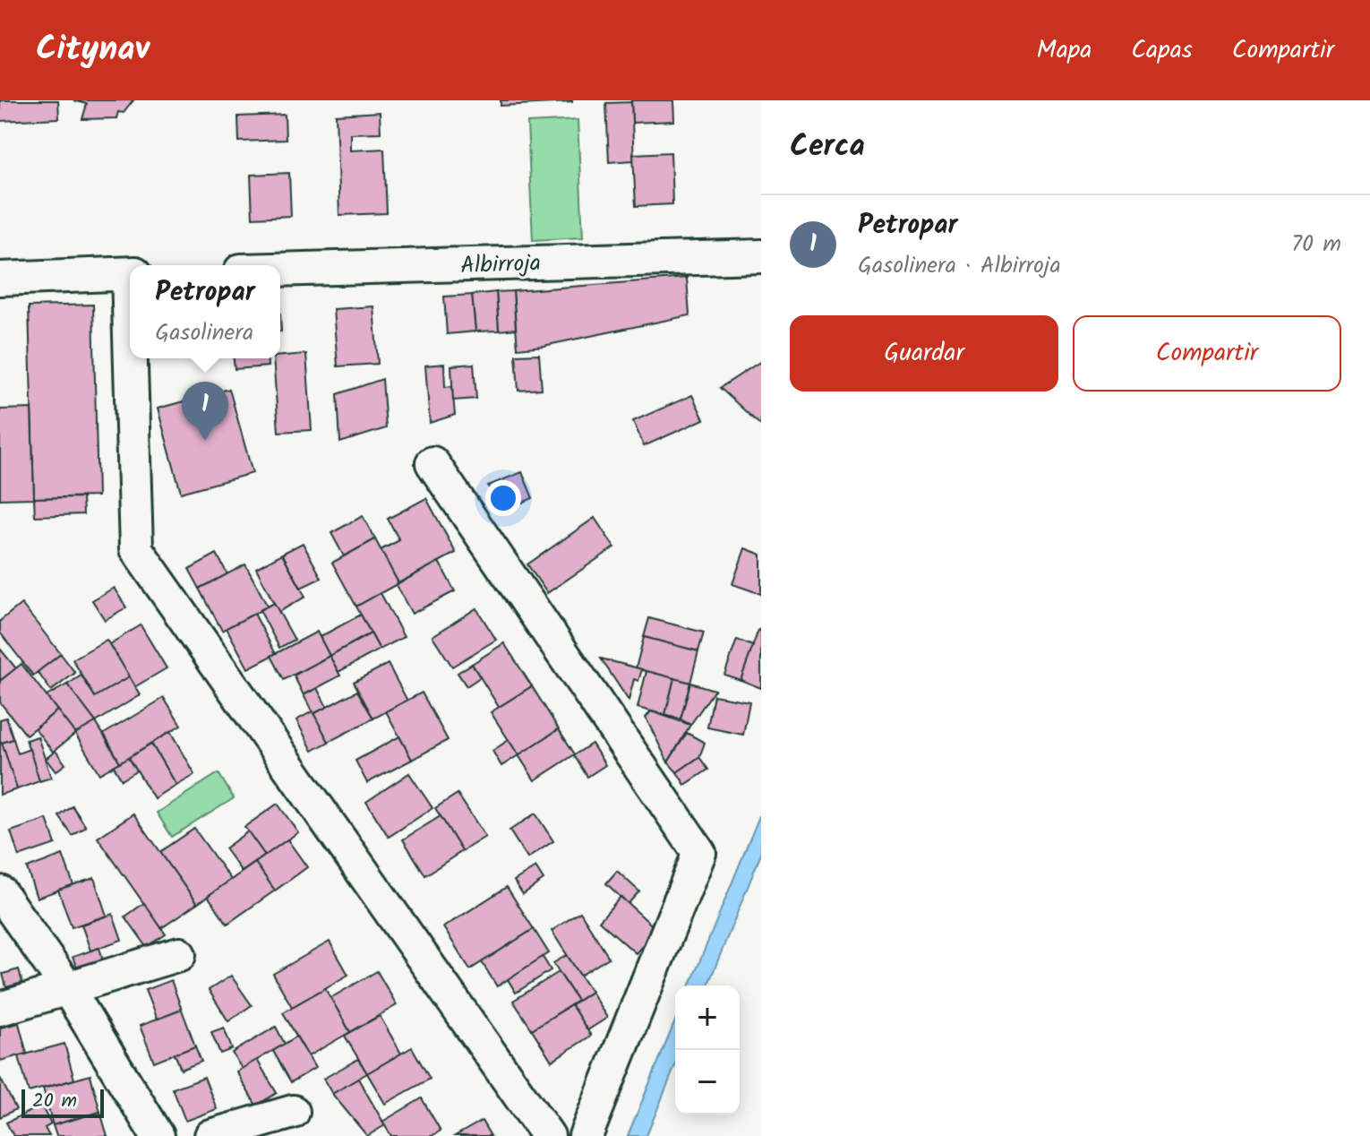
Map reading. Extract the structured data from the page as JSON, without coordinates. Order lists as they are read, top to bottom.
{
  "streets": {
    "street": ["Albirroja"]
  },
  "scale_bar": "20 m",
  "page": {
    "header": "Citynav",
    "nav": ["Mapa", "Capas", "Compartir"],
    "heading": "Cerca",
    "list": [
      {
        "mark": "1",
        "name": "Petropar",
        "note": "Gasolinera · Albirroja",
        "value": "70 m"
      }
    ],
    "popup": ["Petropar", "Gasolinera"],
    "buttons": ["Guardar", "Compartir"],
    "pins": "1",
    "map_buttons": ["+", "−"],
    "scale": "20 m"
  }
}
